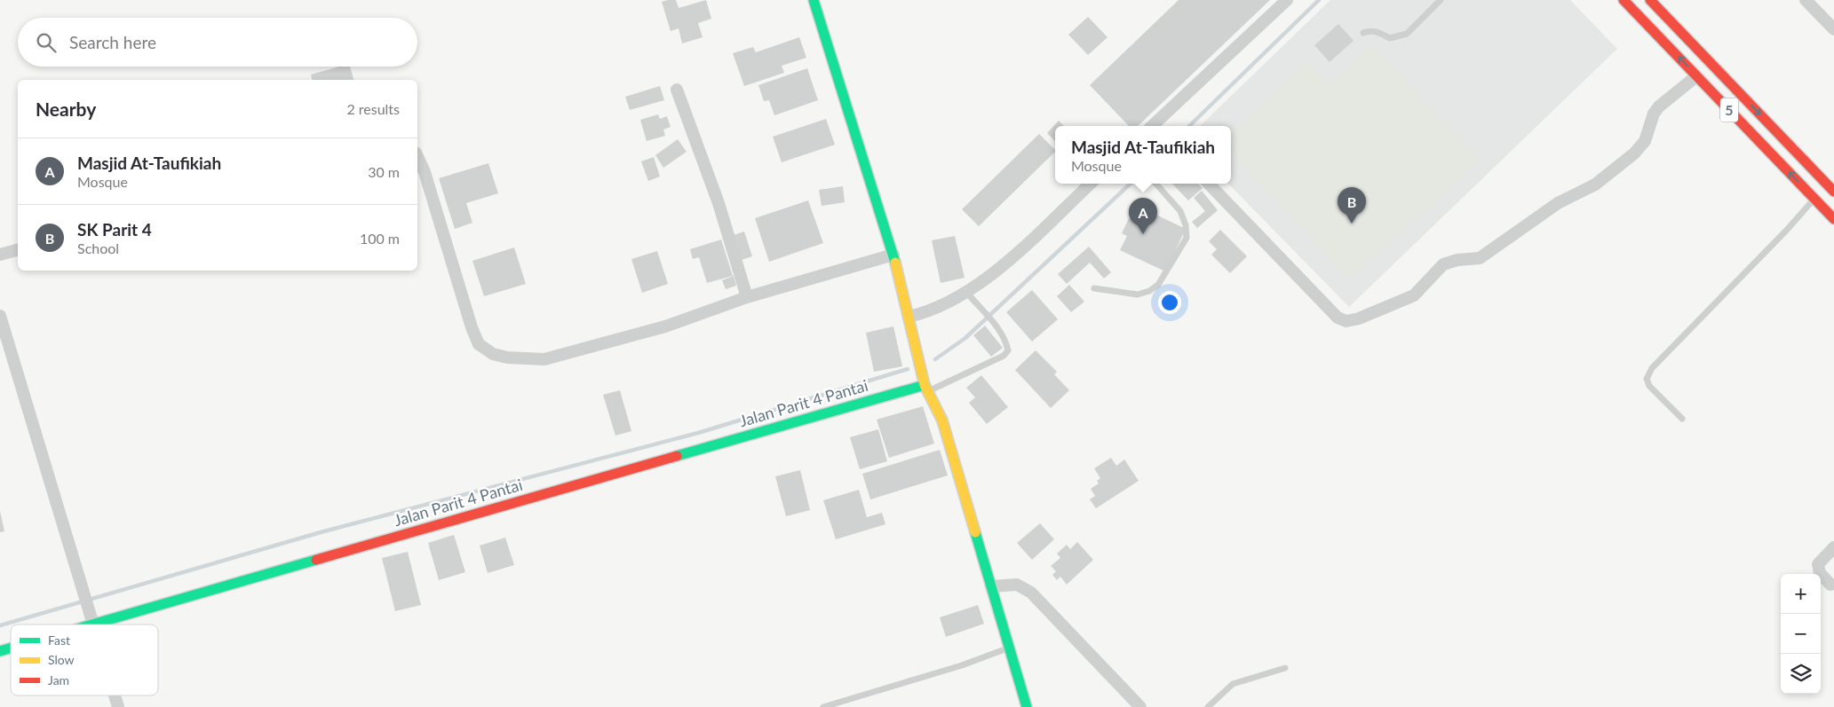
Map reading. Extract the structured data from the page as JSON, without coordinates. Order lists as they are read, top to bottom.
{
  "streets": {
    "main road": ["5", "Jalan Parit 4 Pantai"]
  },
  "legend": ["Fast", "Slow", "Jam"],
  "page": {
    "search": "Search here",
    "heading": ["Nearby", "2 results"],
    "popup": ["Masjid At-Taufikiah", "Mosque"],
    "list": [
      {
        "mark": "A",
        "name": "Masjid At-Taufikiah",
        "note": "Mosque",
        "value": "30 m"
      },
      {
        "mark": "B",
        "name": "SK Parit 4",
        "note": "School",
        "value": "100 m"
      }
    ],
    "pins": ["B", "A"],
    "map_buttons": ["+", "−"]
  }
}
